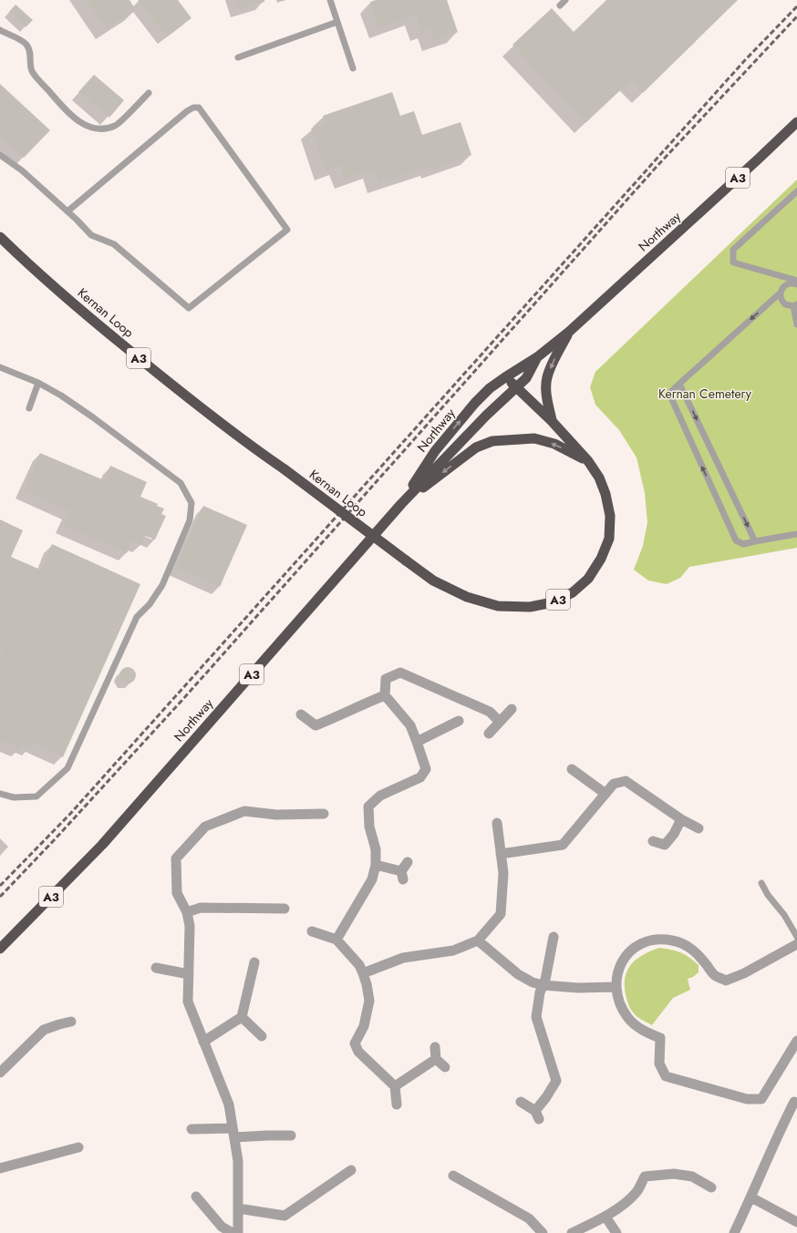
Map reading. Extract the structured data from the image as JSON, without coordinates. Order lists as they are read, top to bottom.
{
  "streets": {
    "highway": ["A3", "Northway", "Kernan Loop"]
  },
  "crossings": [
    ["A3", "Northway"],
    ["A3", "Kernan Loop"]
  ],
  "parks": ["Kernan Cemetery"]
}
